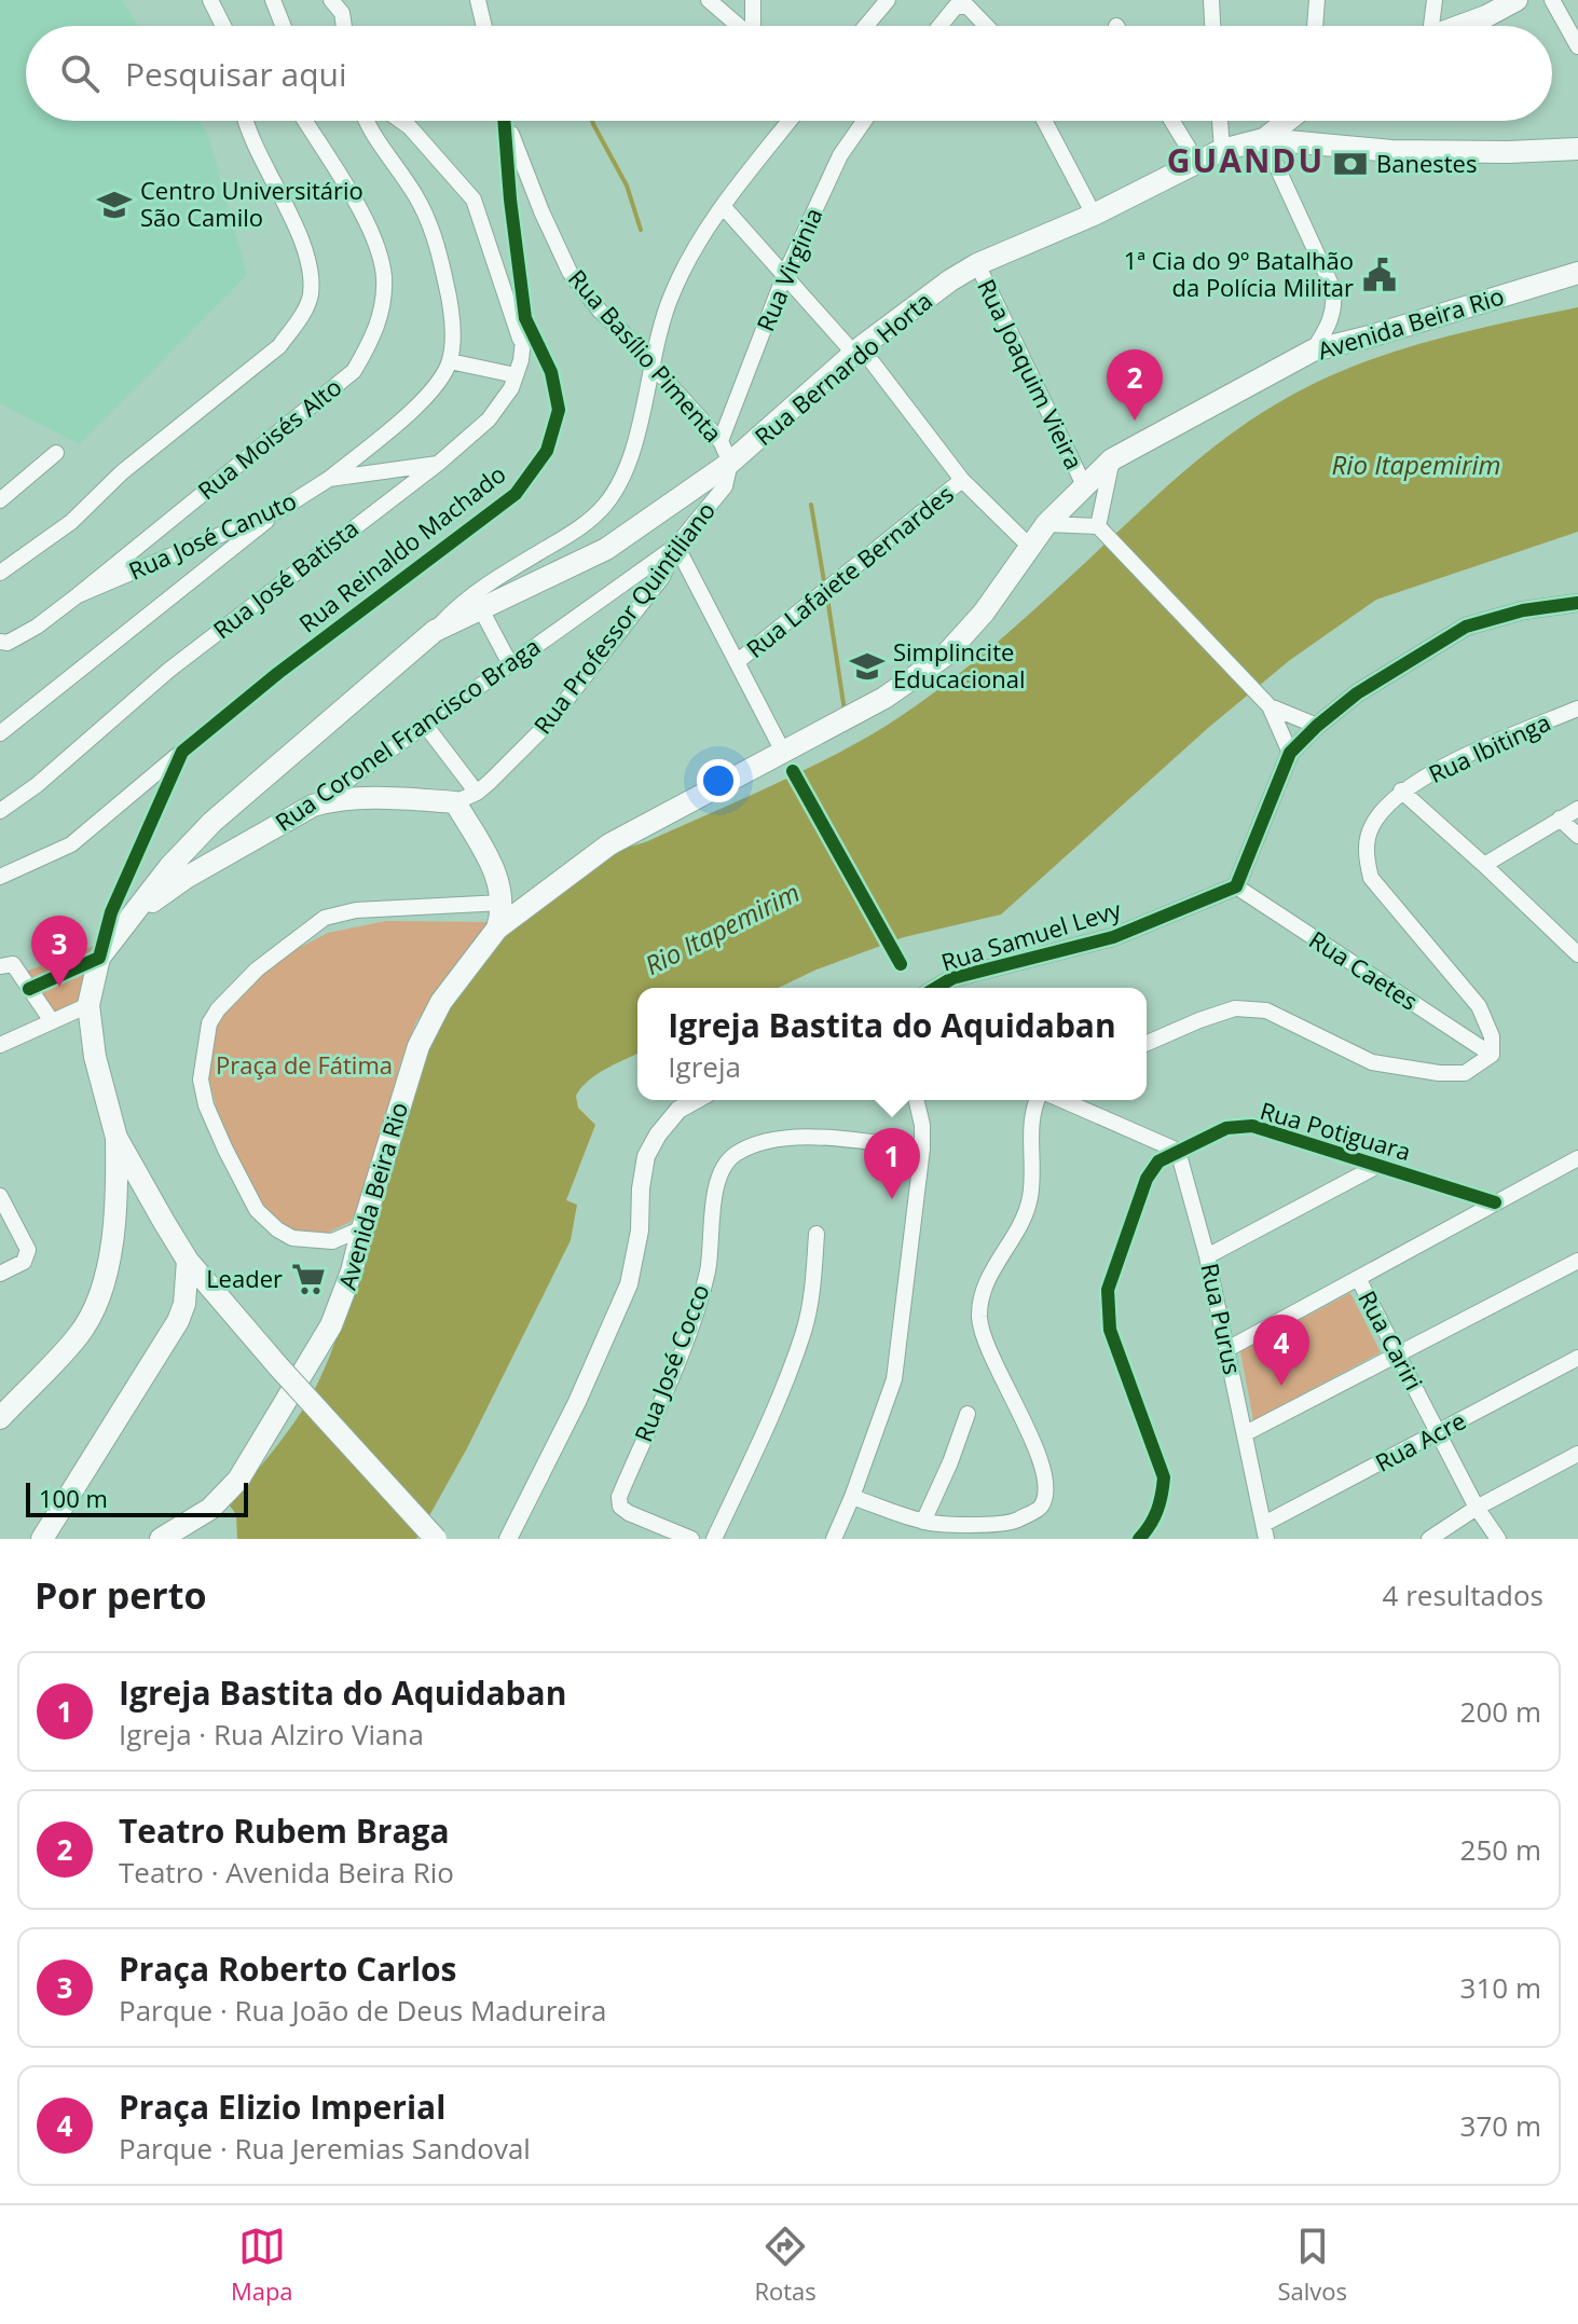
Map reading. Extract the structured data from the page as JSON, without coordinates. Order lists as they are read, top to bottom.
{
  "streets": {
    "main road": [
      "Avenida Beira Rio",
      "Rua Bernardo Horta",
      "Rua Professor Quintiliano",
      "Rua Coronel Francisco Braga"
    ],
    "street": [
      "Rua Virginia",
      "Rua Basílio Pimenta",
      "Rua Joaquim Vieira",
      "Rua Moisés Alto",
      "Rua José Canuto",
      "Rua Reinaldo Machado",
      "Rua Lafaiete Bernardes",
      "Rua José Batista",
      "Rua Ibitinga",
      "Rua Samuel Levy",
      "Rua Caetes",
      "Rua Potiguara",
      "Rua Purus",
      "Rua Cariri",
      "Rua José Cocco",
      "Rua Acre"
    ]
  },
  "crossings": [
    ["Rua Virginia", "Rua Basílio Pimenta"],
    ["Avenida Beira Rio", "Rua Joaquim Vieira"],
    ["Rua Basílio Pimenta", "Rua Bernardo Horta"],
    ["Rua Basílio Pimenta", "Rua Professor Quintiliano"],
    ["Rua Bernardo Horta", "Rua Joaquim Vieira"],
    ["Rua Bernardo Horta", "Rua Reinaldo Machado"],
    ["Rua Bernardo Horta", "Rua Professor Quintiliano"],
    ["Rua Bernardo Horta", "Rua Coronel Francisco Braga"],
    ["Rua Moisés Alto", "Rua José Canuto"],
    ["Rua José Canuto", "Rua José Batista"],
    ["Rua Reinaldo Machado", "Rua José Batista"],
    ["Rua Professor Quintiliano", "Rua Coronel Francisco Braga"],
    ["Rua Samuel Levy", "Rua Caetes"],
    ["Rua Potiguara", "Rua Purus"],
    ["Rua Purus", "Rua Acre"],
    ["Rua Cariri", "Rua Acre"]
  ],
  "districts": ["GUANDU"],
  "water": ["Rio Itapemirim"],
  "parks": ["Praça de Fátima"],
  "places": {
    "bank": ["Banestes"],
    "school or university": ["Centro Universitário São Camilo", "Simplincite Educacional"],
    "public building": ["1ª Cia do 9º Batalhão da Polícia Militar"],
    "supermarket": ["Leader"]
  },
  "scale_bar": "100 m",
  "page": {
    "search": "Pesquisar aqui",
    "pins": [
      "2",
      "3",
      "1",
      "4"
    ],
    "popup": ["Igreja Bastita do Aquidaban", "Igreja"],
    "scale": "100 m",
    "heading": ["Por perto", "4 resultados"],
    "list": [
      {
        "mark": "1",
        "name": "Igreja Bastita do Aquidaban",
        "note": "Igreja · Rua Alziro Viana",
        "value": "200 m"
      },
      {
        "mark": "2",
        "name": "Teatro Rubem Braga",
        "note": "Teatro · Avenida Beira Rio",
        "value": "250 m"
      },
      {
        "mark": "3",
        "name": "Praça Roberto Carlos",
        "note": "Parque · Rua João de Deus Madureira",
        "value": "310 m"
      },
      {
        "mark": "4",
        "name": "Praça Elizio Imperial",
        "note": "Parque · Rua Jeremias Sandoval",
        "value": "370 m"
      }
    ],
    "nav": ["Mapa", "Rotas", "Salvos"]
  }
}
